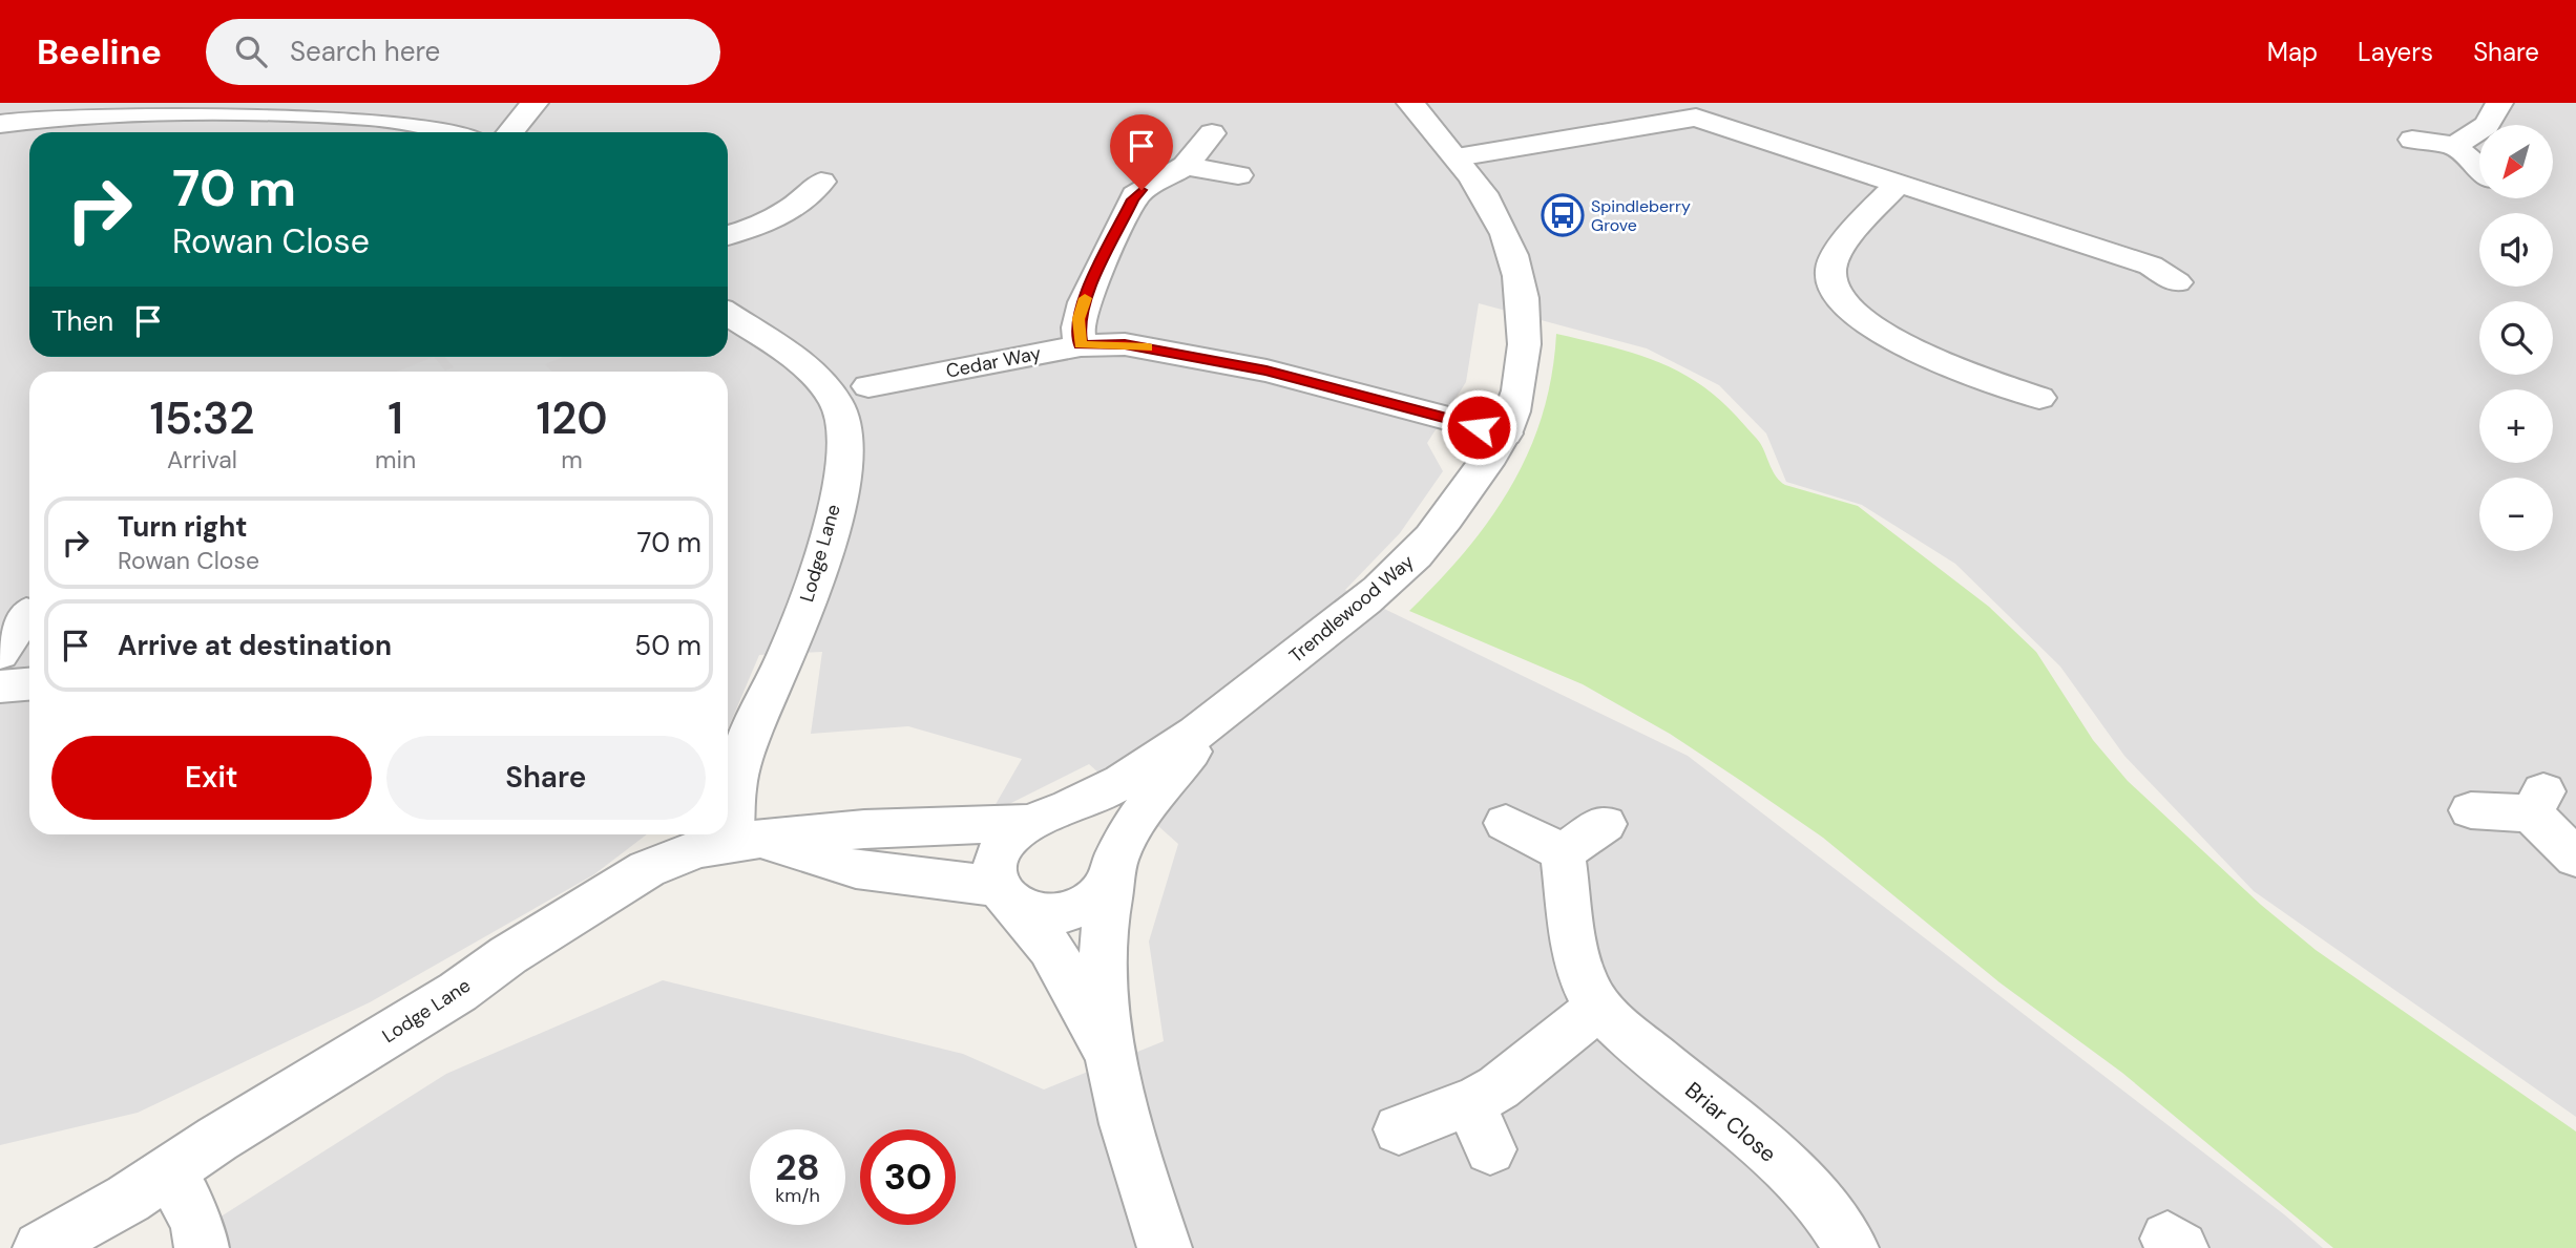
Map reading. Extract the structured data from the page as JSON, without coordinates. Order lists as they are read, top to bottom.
{
  "streets": {
    "street": [
      "Cedar Way",
      "Lodge Lane",
      "Trendlewood Way",
      "Briar Close"
    ]
  },
  "crossings": [
    ["Cedar Way", "Trendlewood Way"]
  ],
  "places": {
    "bus stop": ["Spindleberry Grove"]
  },
  "north": "bottom left",
  "page": {
    "header": "Beeline",
    "search": "Search here",
    "nav": ["Map", "Layers", "Share"],
    "map_buttons": ["+", "−"],
    "turn": ["70 m", "Rowan Close"],
    "then": "Then",
    "eta": [
      "15:32",
      "Arrival",
      "1",
      "min",
      "120",
      "m"
    ],
    "list": [
      {
        "name": "Turn right",
        "note": "Rowan Close",
        "value": "70 m"
      },
      {
        "name": "Arrive at destination",
        "value": "50 m"
      }
    ],
    "buttons": ["Exit", "Share"],
    "speed": "28 km/h",
    "limit": "30"
  }
}
